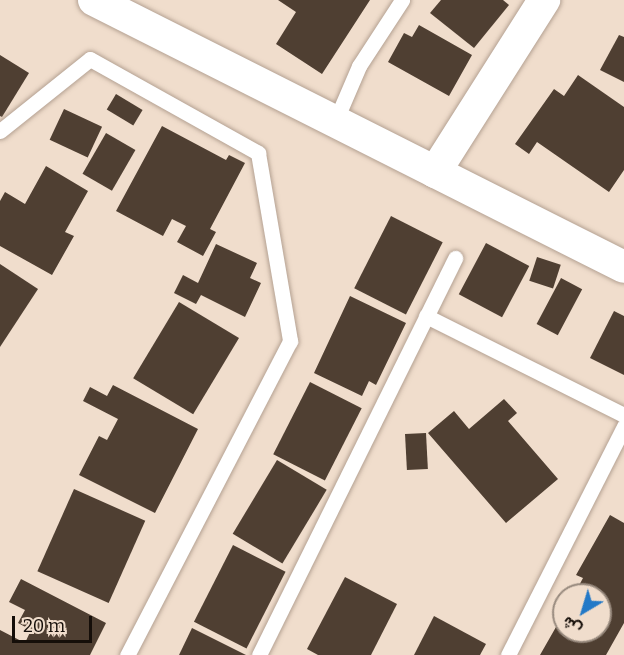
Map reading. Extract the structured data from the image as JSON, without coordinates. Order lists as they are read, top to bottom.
{
  "scale_bar": "20 m",
  "north": "bottom left"
}
